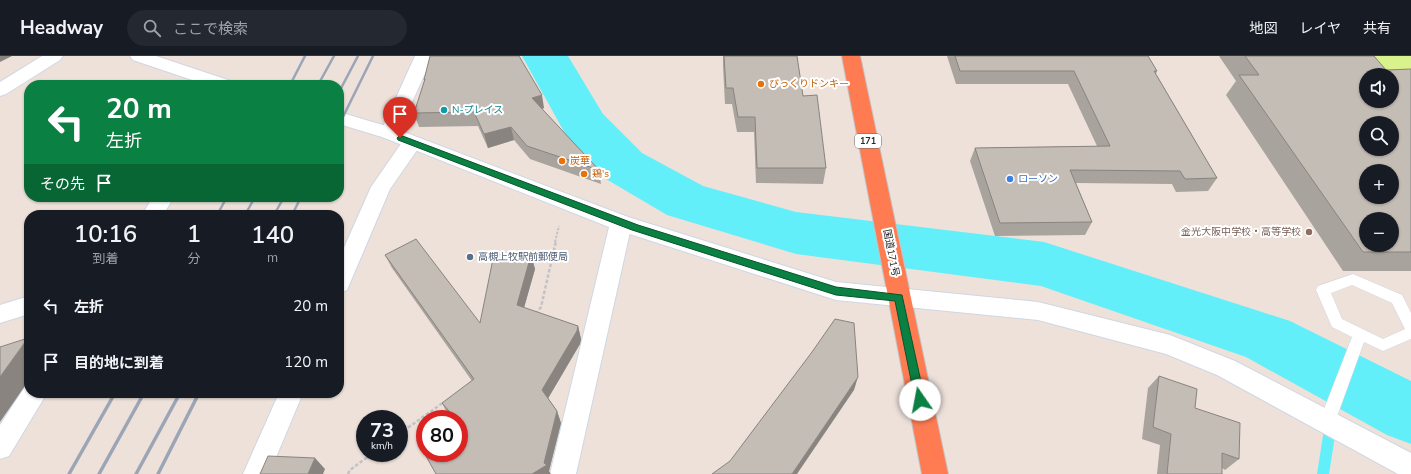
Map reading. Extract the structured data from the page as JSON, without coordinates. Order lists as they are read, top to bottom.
{
  "streets": {
    "highway": ["171", "国道171号"]
  },
  "places": [
    "びっくりドンキー",
    "N-プレイス",
    "炭華",
    "鶏's",
    "ローソン",
    "金光大阪中学校・高等学校",
    "高槻上牧駅前郵便局"
  ],
  "page": {
    "header": "Headway",
    "search": "ここで検索",
    "nav": ["地図", "レイヤ", "共有"],
    "map_buttons": ["+", "−"],
    "turn": ["20 m", "左折"],
    "then": "その先",
    "eta": [
      "10:16",
      "到着",
      "1",
      "分",
      "140",
      "m"
    ],
    "list": [
      {
        "name": "左折",
        "value": "20 m"
      },
      {
        "name": "目的地に到着",
        "value": "120 m"
      }
    ],
    "speed": "73 km/h",
    "limit": "80"
  }
}
